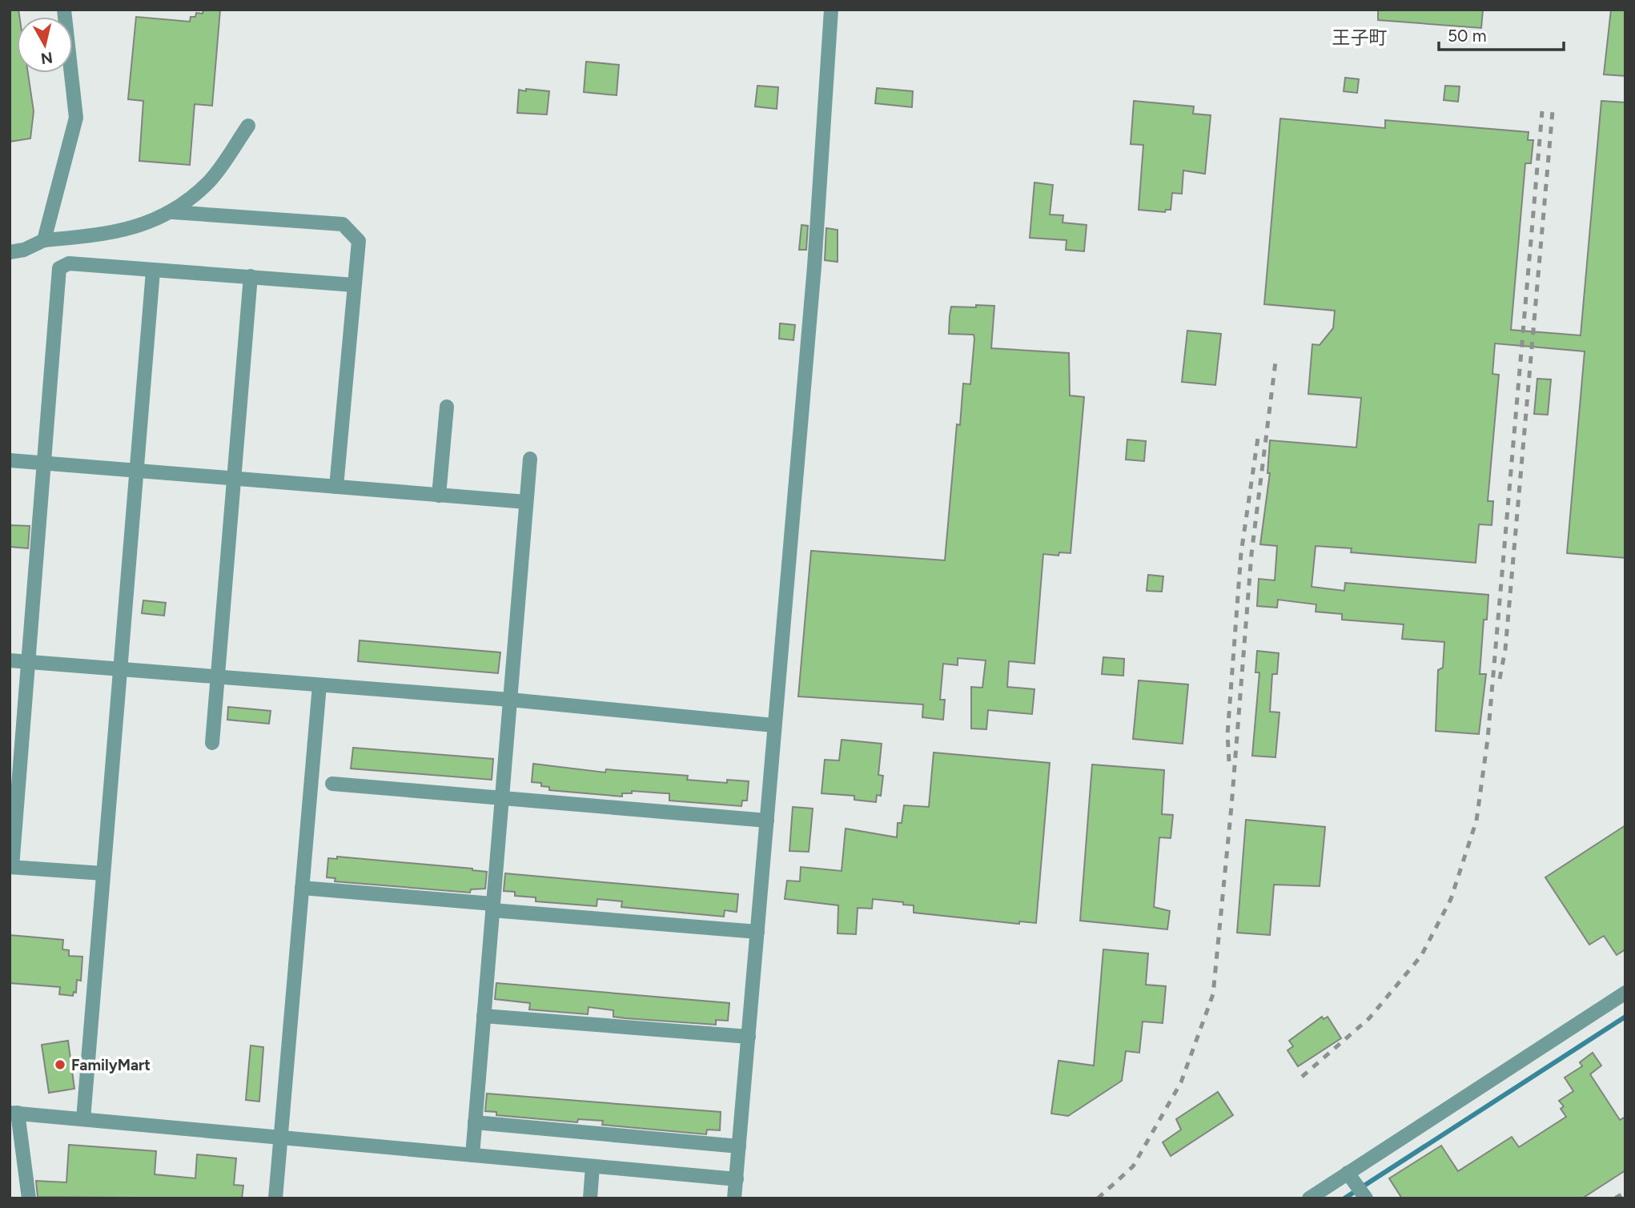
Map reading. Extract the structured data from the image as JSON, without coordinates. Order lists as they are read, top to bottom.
{
  "districts": ["王子町"],
  "places": ["FamilyMart"],
  "scale_bar": "50 m",
  "north": "bottom"
}
